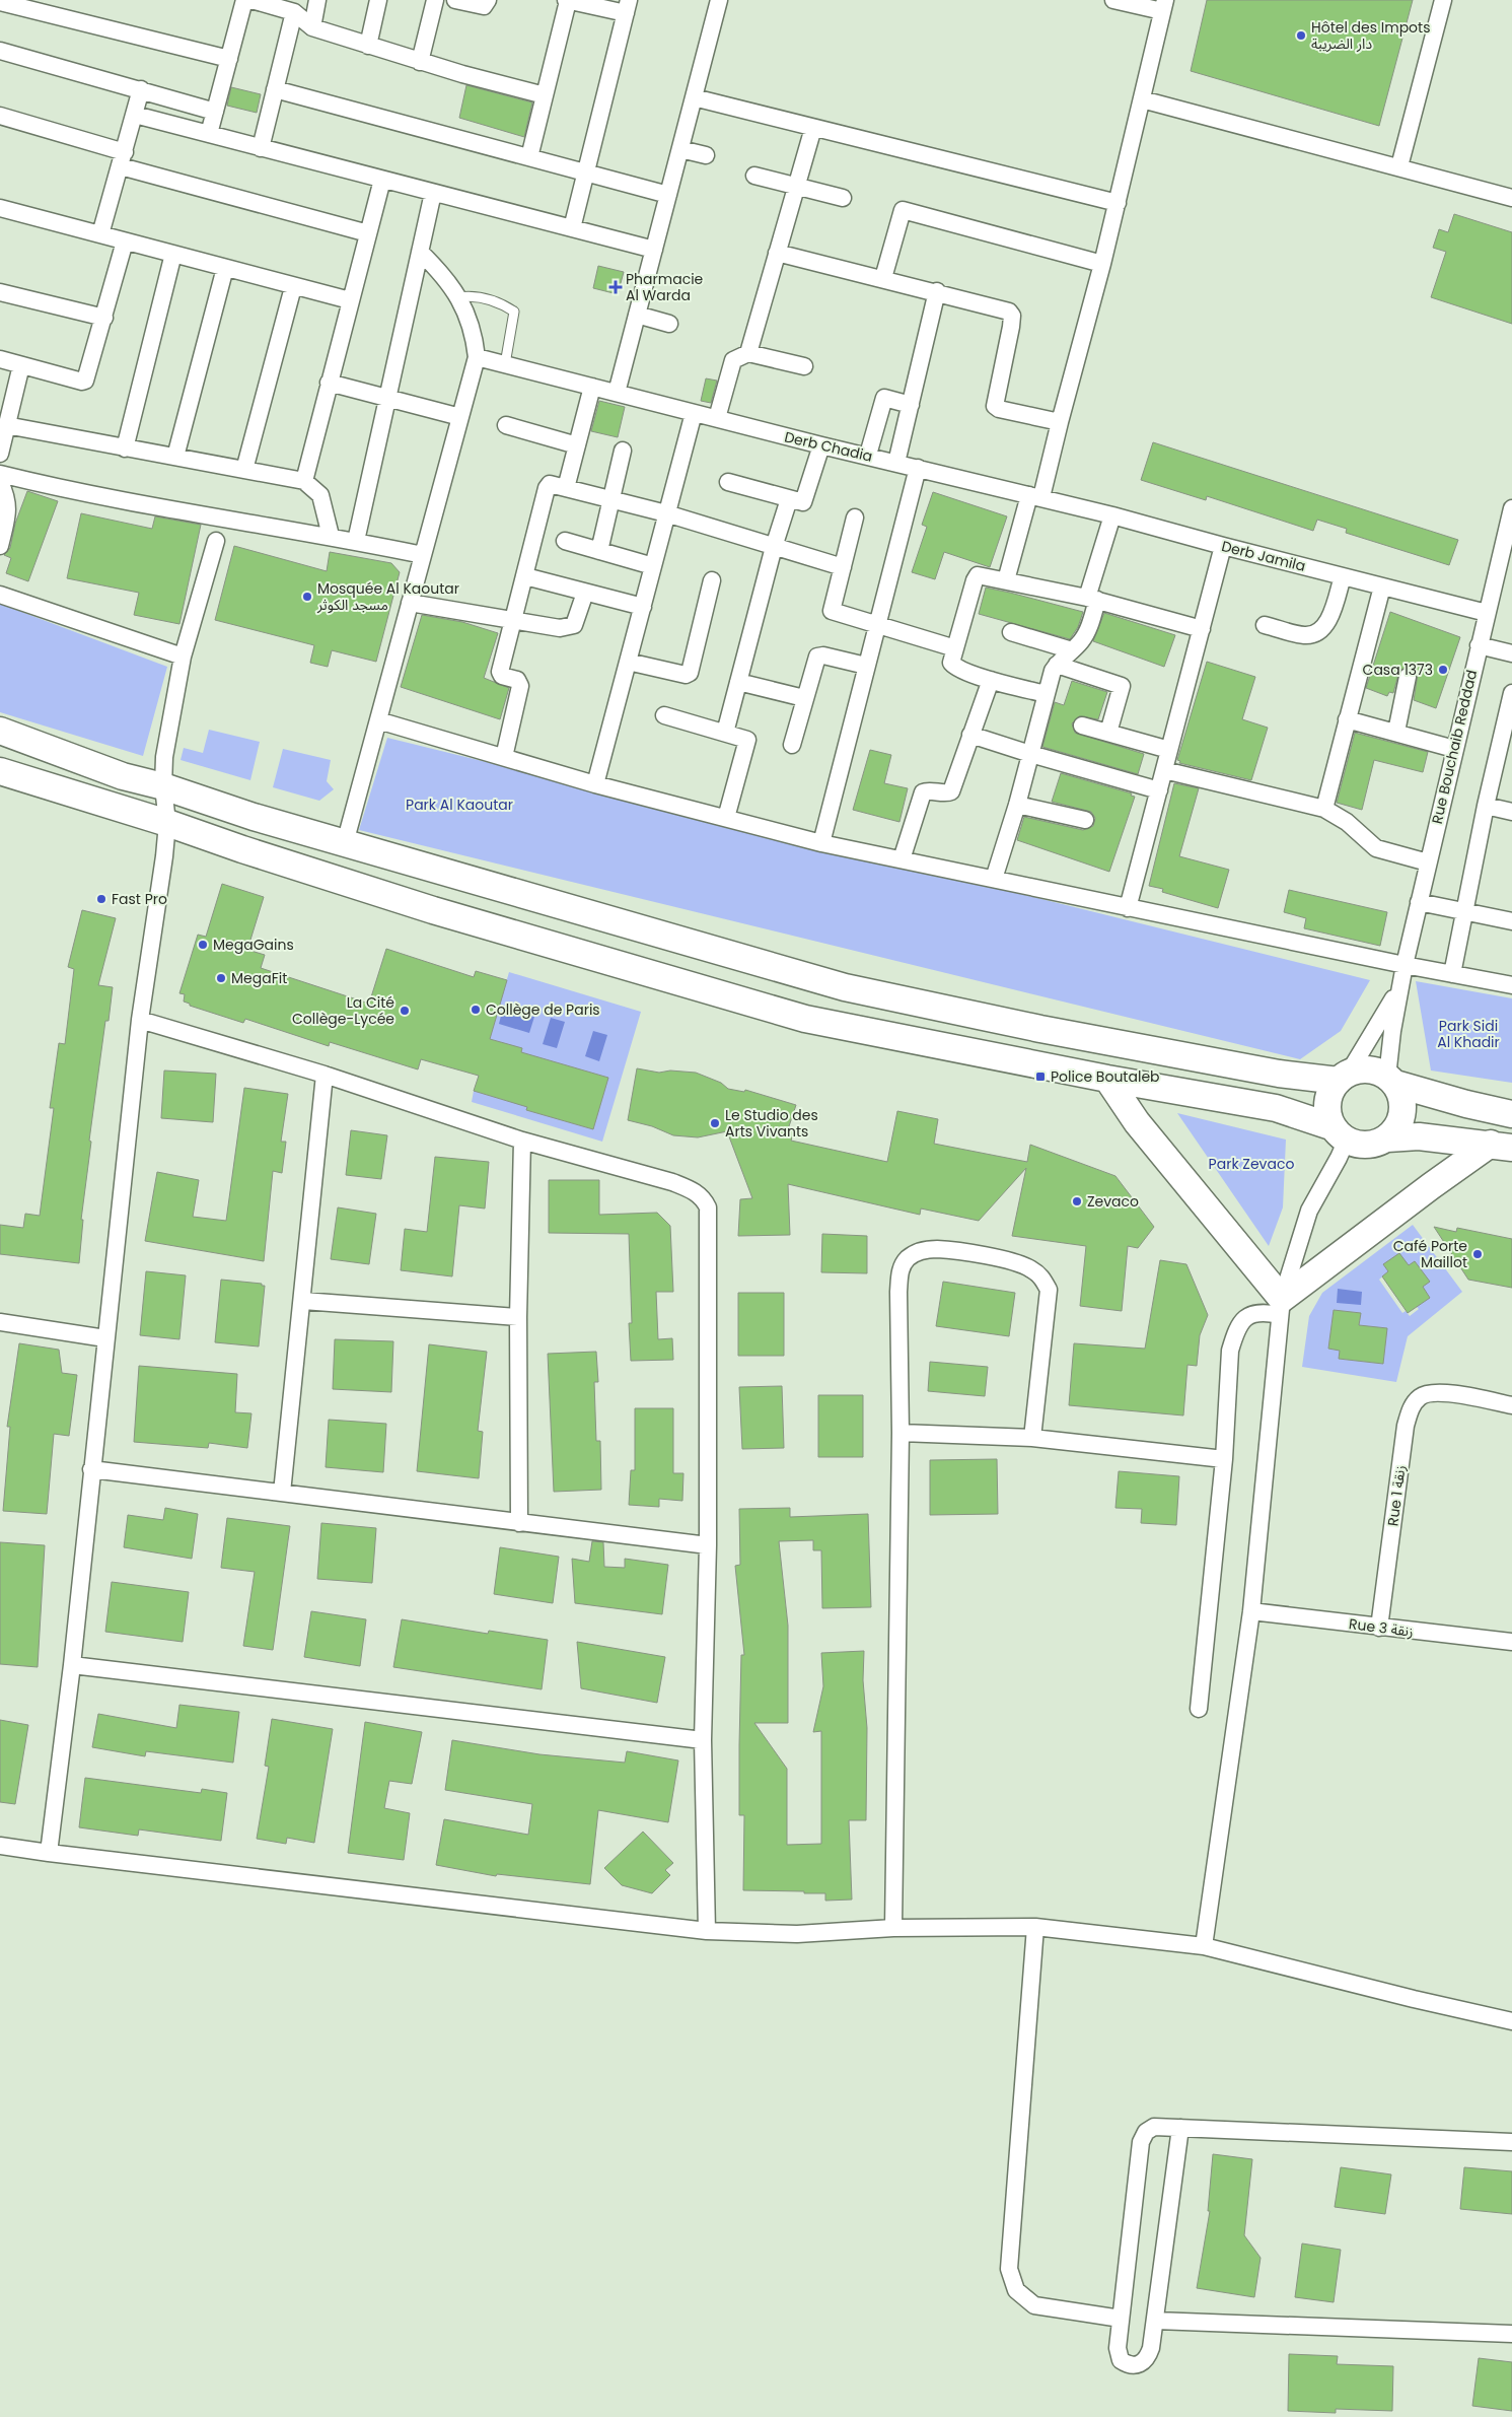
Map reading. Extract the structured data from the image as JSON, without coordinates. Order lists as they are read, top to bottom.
{
  "streets": {
    "street": [
      "Derb Chadia",
      "Derb Jamila",
      "Rue Bouchaib Reddad",
      "Rue 1 زنقة",
      "Rue 3 زنقة"
    ]
  },
  "crossings": [
    ["Derb Chadia", "Derb Jamila"],
    ["Derb Jamila", "Rue Bouchaib Reddad"],
    ["Rue 1 زنقة", "Rue 3 زنقة"]
  ],
  "parks": ["Park Al Kaoutar", "Park Sidi Al Khadir", "Park Zevaco"],
  "places": {
    "other": [
      "Hôtel des Impots دار الضريبة",
      "Mosquée Al Kaoutar مسجد الكوثر",
      "Casa 1373",
      "Fast Pro",
      "MegaGains",
      "MegaFit",
      "Collège de Paris",
      "La Cité Collège-Lycée",
      "Le Studio des Arts Vivants",
      "Zevaco",
      "Café Porte Maillot"
    ],
    "health": ["Pharmacie Al Warda"],
    "transit": ["Police Boutaleb"]
  }
}
